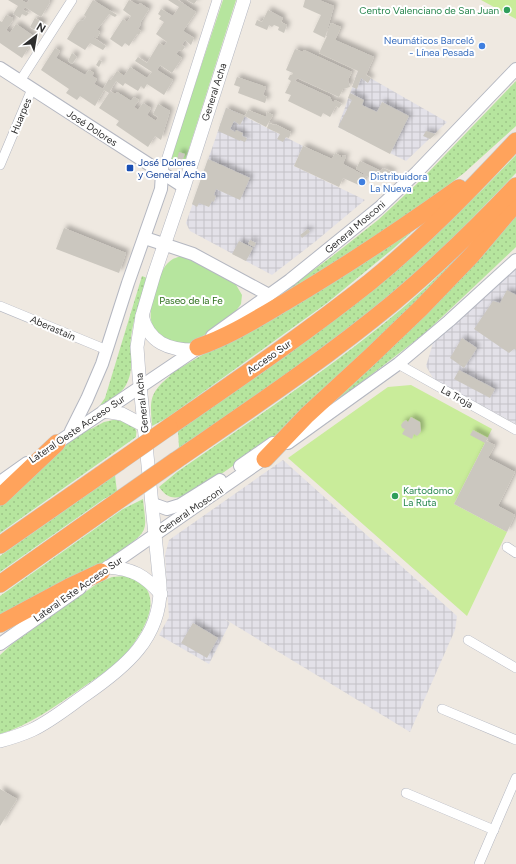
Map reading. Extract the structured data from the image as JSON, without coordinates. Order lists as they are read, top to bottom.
{
  "streets": {
    "highway": ["Acceso Sur"],
    "main road": ["General Acha"],
    "street": [
      "Huarpes",
      "José Dolores",
      "General Mosconi",
      "Aberastain",
      "La Troja",
      "Lateral Oeste Acceso Sur",
      "Lateral Este Acceso Sur"
    ]
  },
  "crossings": [
    ["General Acha", "José Dolores"],
    ["General Acha", "General Mosconi"],
    ["General Acha", "Lateral Oeste Acceso Sur"],
    ["General Acha", "Lateral Este Acceso Sur"],
    ["Huarpes", "José Dolores"],
    ["General Mosconi", "La Troja"],
    ["General Mosconi", "Lateral Oeste Acceso Sur"],
    ["General Mosconi", "Lateral Este Acceso Sur"]
  ],
  "parks": ["Paseo de la Fe"],
  "places": {
    "other": [
      "Centro Valenciano de San Juan",
      "Neumáticos Barceló - Línea Pesada",
      "Distribuidora La Nueva",
      "Kartodomo La Ruta"
    ],
    "transit": ["José Dolores y General Acha"]
  },
  "north": "top right"
}
